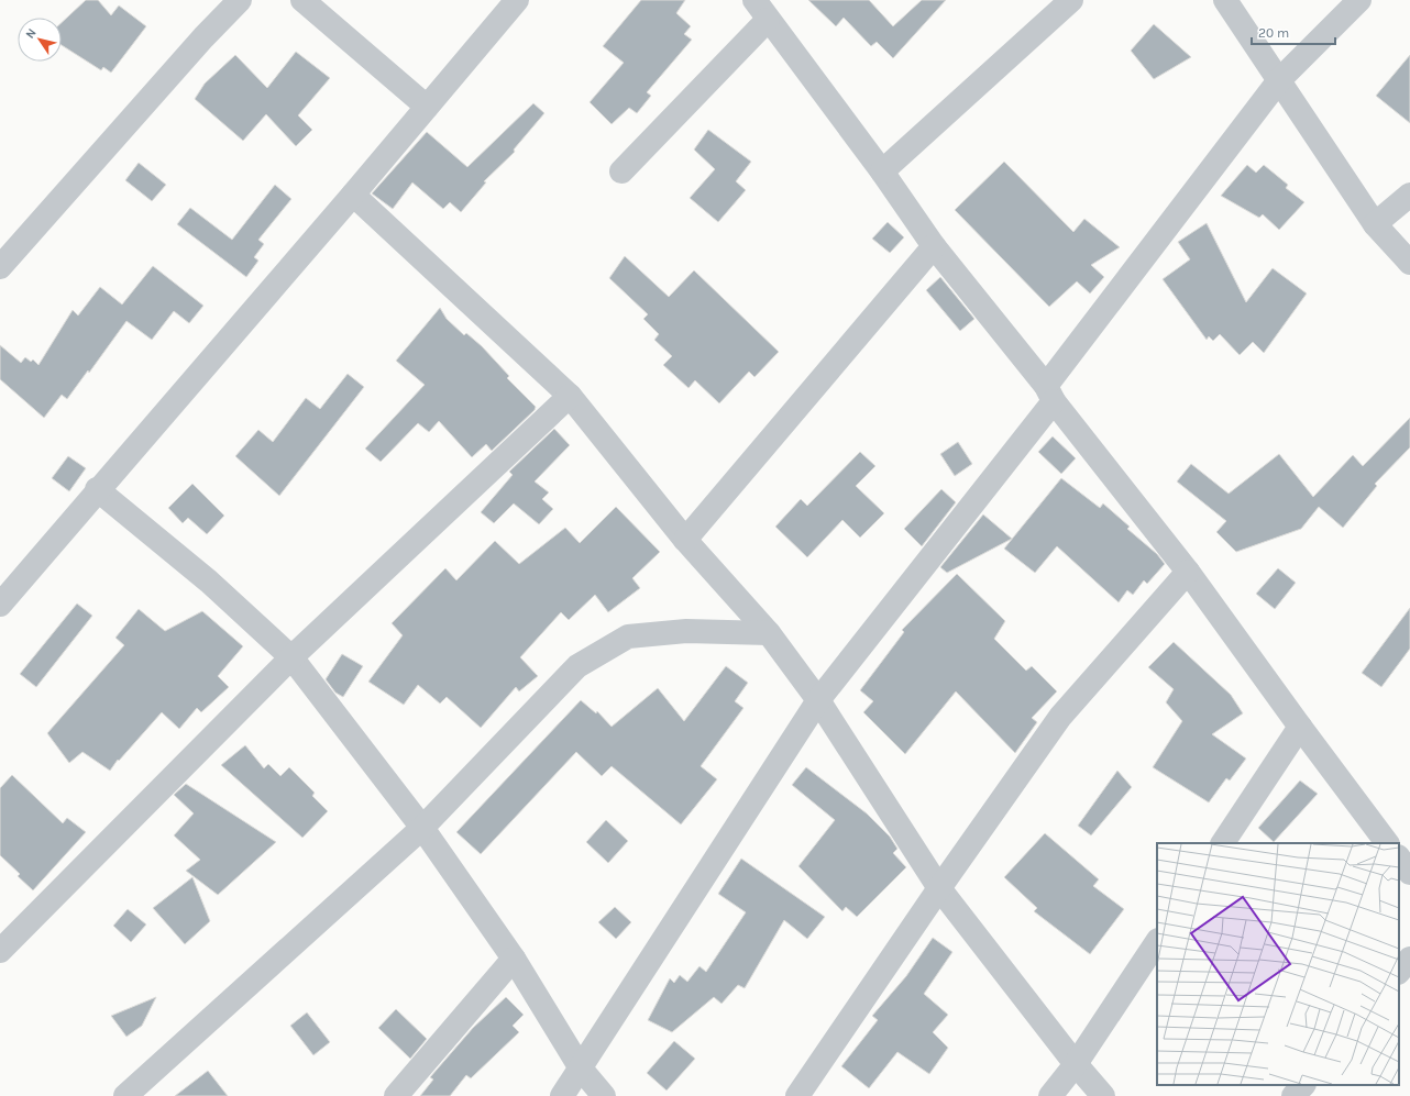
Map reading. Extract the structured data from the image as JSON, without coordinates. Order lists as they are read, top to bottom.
{
  "scale_bar": "20 m",
  "north": "top left"
}
